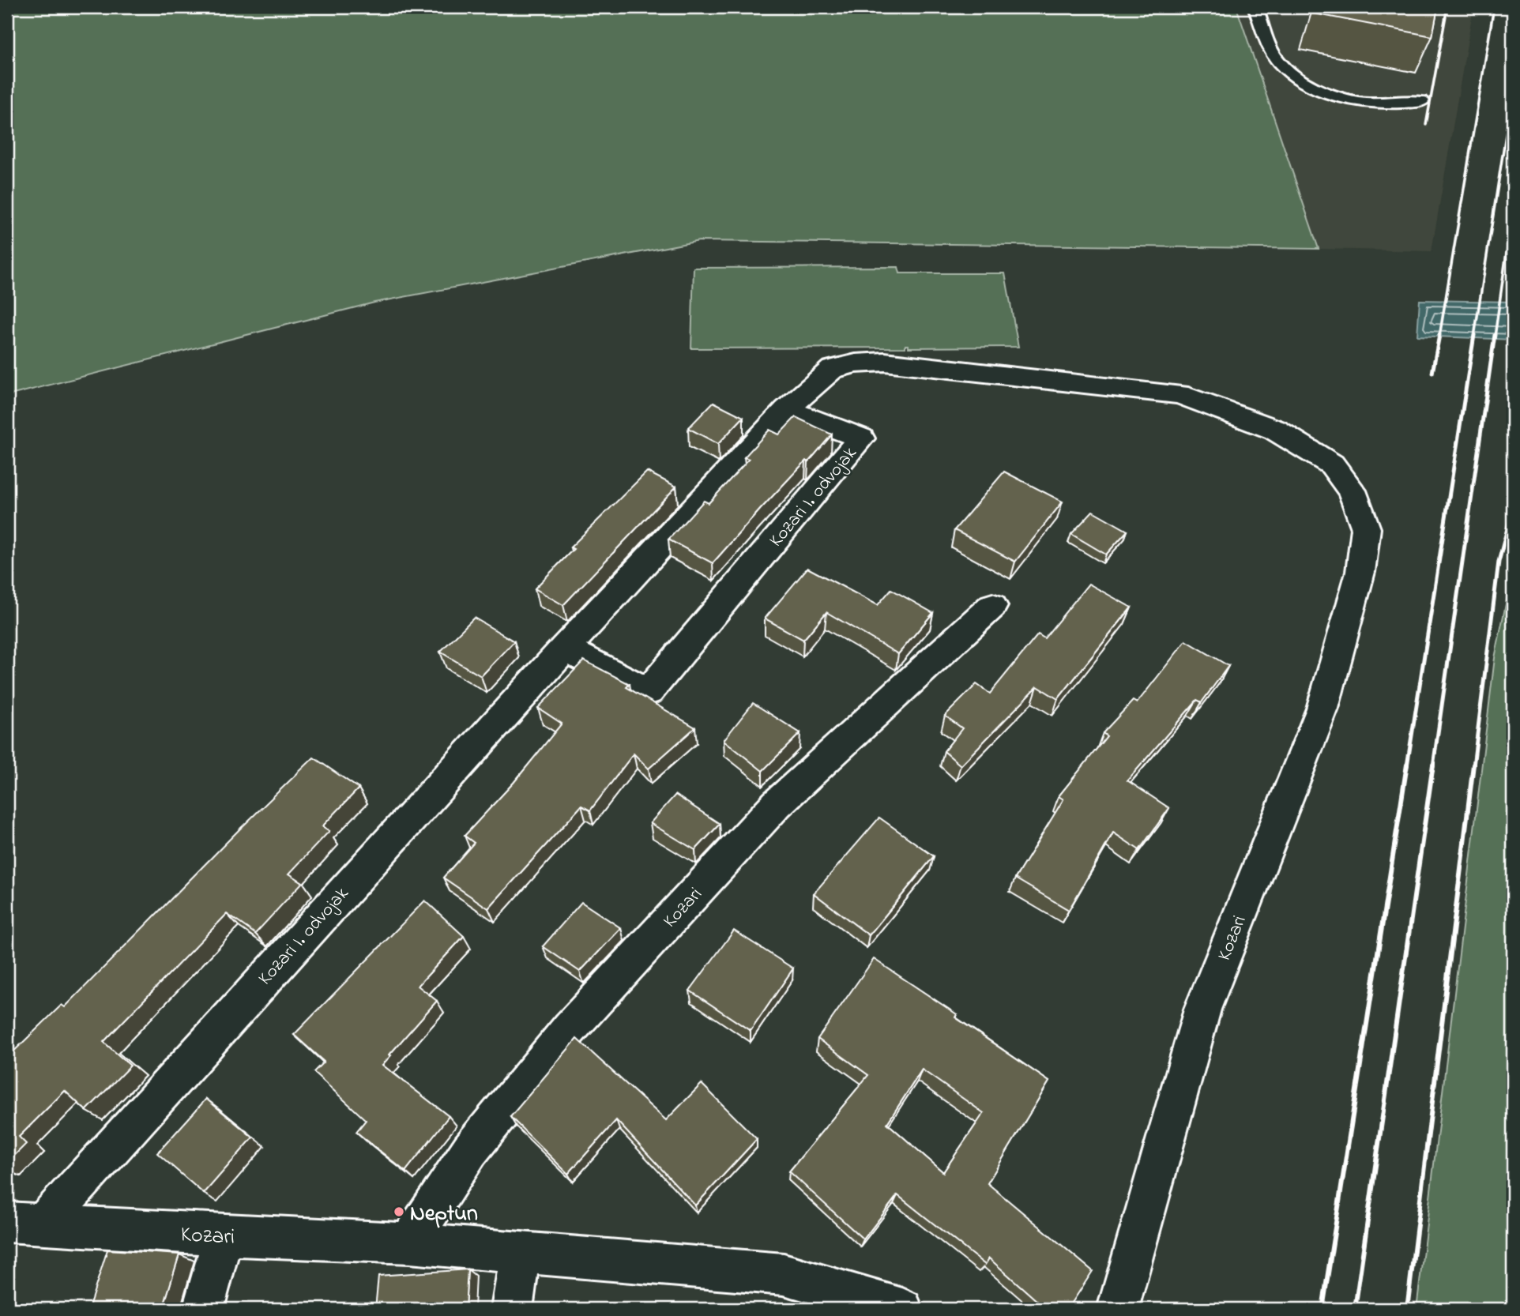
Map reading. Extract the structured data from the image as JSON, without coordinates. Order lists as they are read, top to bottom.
{
  "streets": {
    "street": ["Kozari I. odvojak", "Kozari"]
  },
  "crossings": [
    ["Kozari I. odvojak", "Kozari"]
  ],
  "places": ["Neptun"]
}
